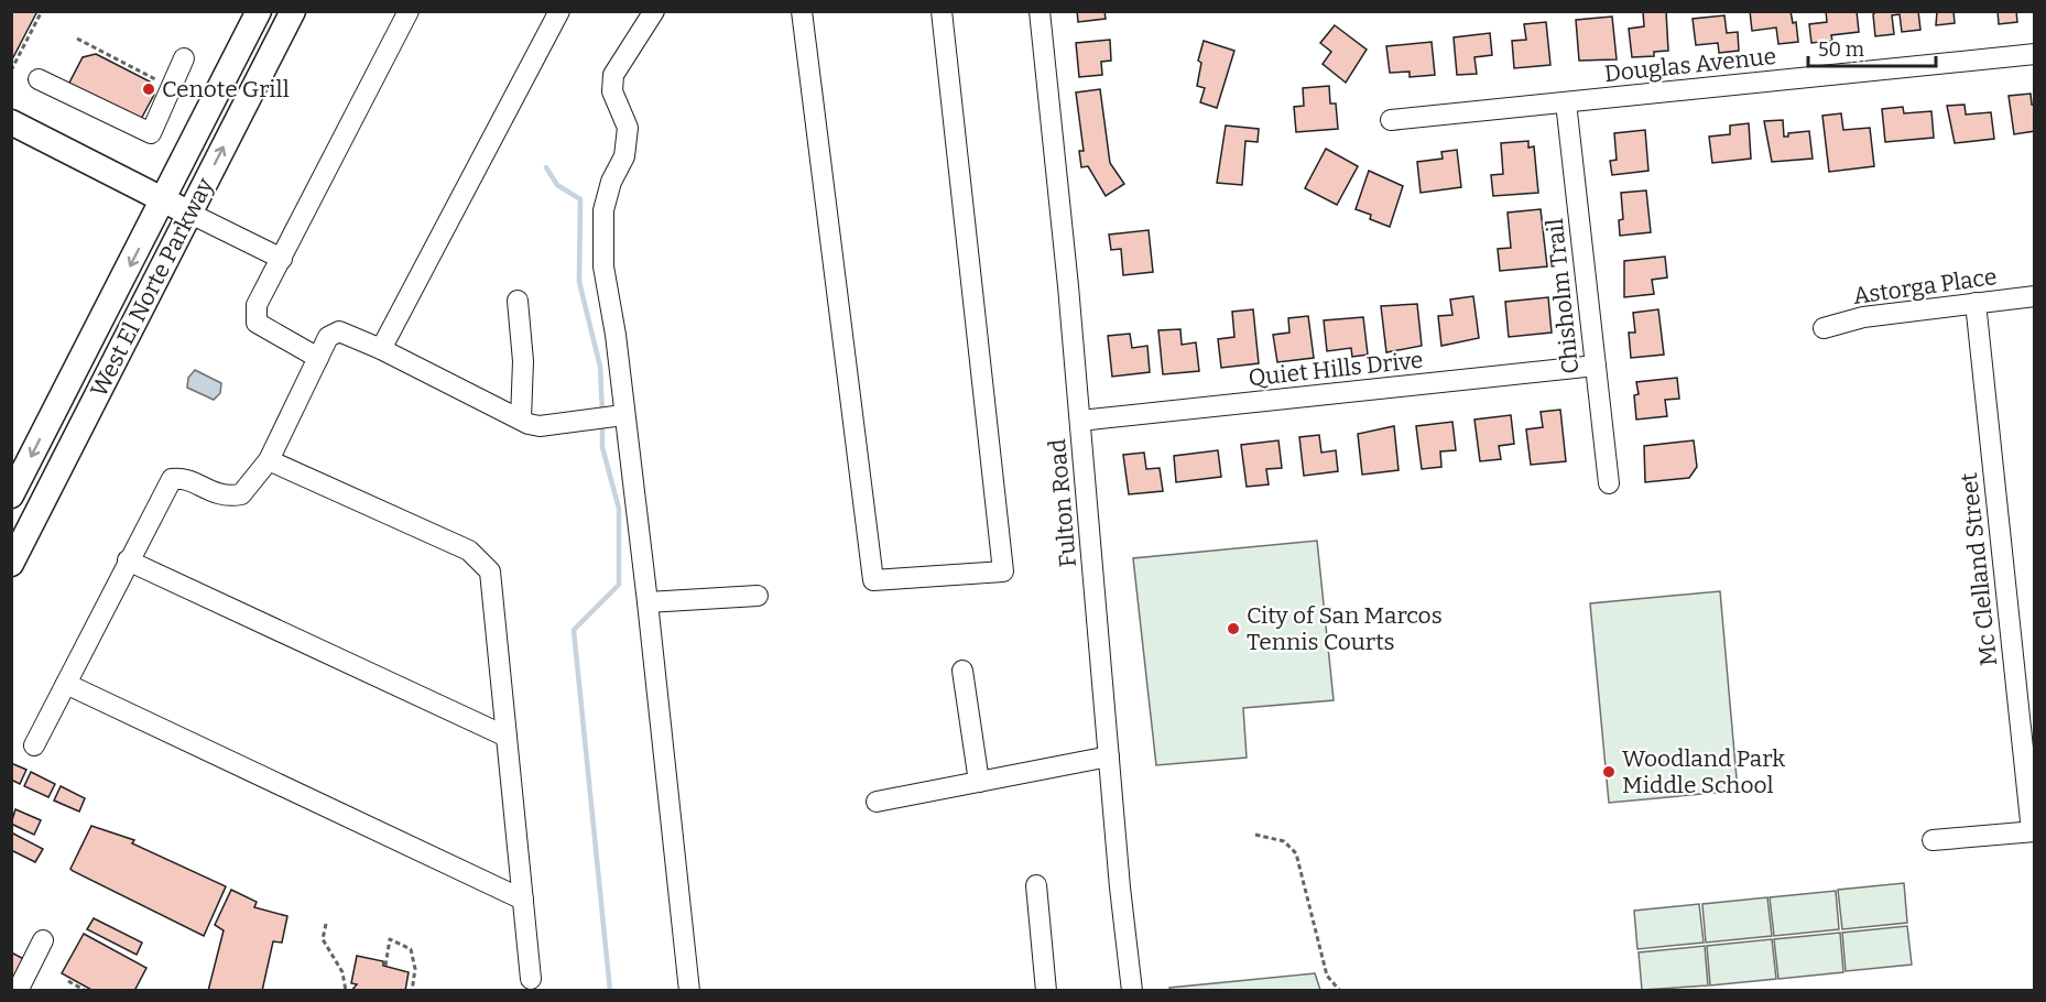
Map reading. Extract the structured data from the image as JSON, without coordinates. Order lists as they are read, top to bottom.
{
  "streets": {
    "main road": ["West El Norte Parkway"],
    "street": [
      "Douglas Avenue",
      "Astorga Place",
      "Chisholm Trail",
      "Quiet Hills Drive",
      "Fulton Road",
      "Mc Clelland Street"
    ]
  },
  "crossings": [
    ["Douglas Avenue", "Chisholm Trail"],
    ["Astorga Place", "Mc Clelland Street"],
    ["Chisholm Trail", "Quiet Hills Drive"],
    ["Quiet Hills Drive", "Fulton Road"]
  ],
  "places": ["Cenote Grill", "City of San Marcos Tennis Courts", "Woodland Park Middle School"],
  "scale_bar": "50 m"
}
